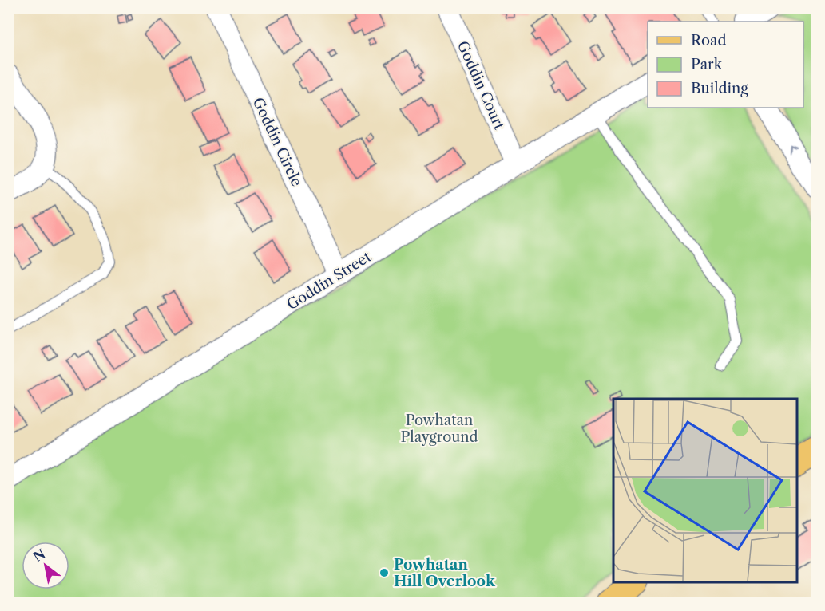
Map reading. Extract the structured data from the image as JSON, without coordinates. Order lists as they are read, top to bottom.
{
  "streets": {
    "street": ["Goddin Court", "Goddin Circle", "Goddin Street"]
  },
  "crossings": [
    ["Goddin Court", "Goddin Street"],
    ["Goddin Circle", "Goddin Street"]
  ],
  "parks": ["Powhatan Playground"],
  "places": ["Powhatan Hill Overlook"],
  "legend": ["Road", "Park", "Building"],
  "north": "top left"
}
